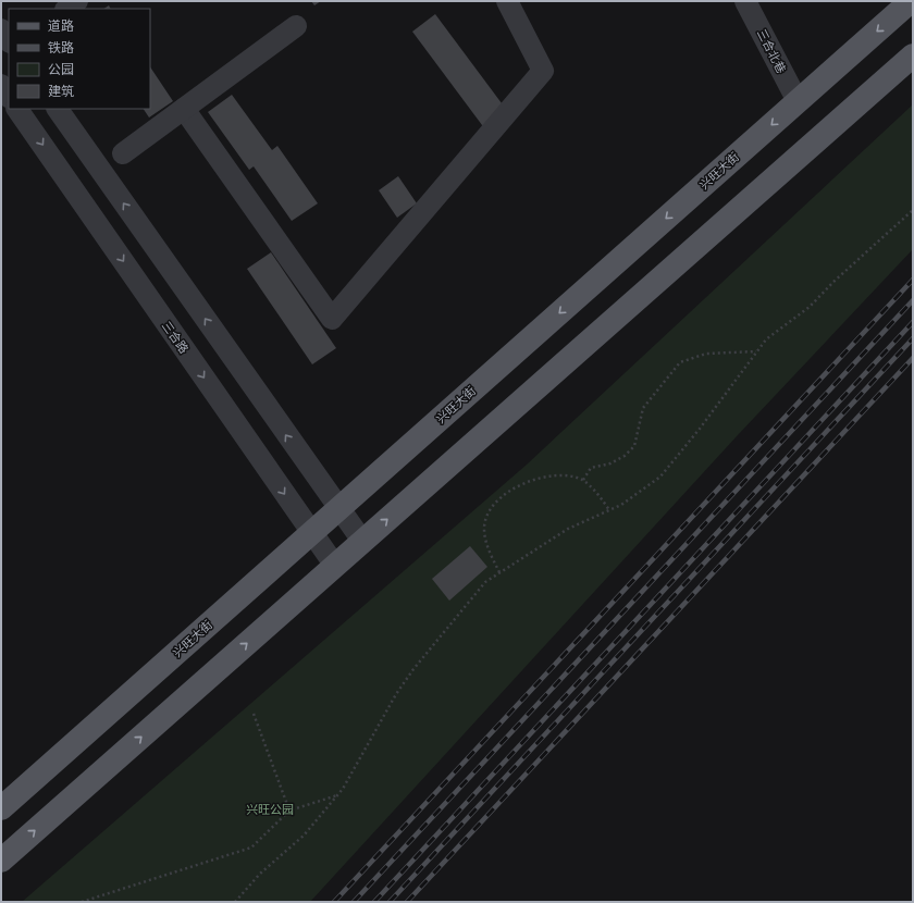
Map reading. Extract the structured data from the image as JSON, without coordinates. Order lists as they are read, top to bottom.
{
  "streets": {
    "main road": ["兴旺大街"],
    "street": ["三合北巷", "三合路"]
  },
  "crossings": [
    ["三合北巷", "兴旺大街"],
    ["兴旺大街", "三合路"]
  ],
  "parks": ["兴旺公园"],
  "legend": [
    "道路",
    "铁路",
    "公园",
    "建筑"
  ]
}
